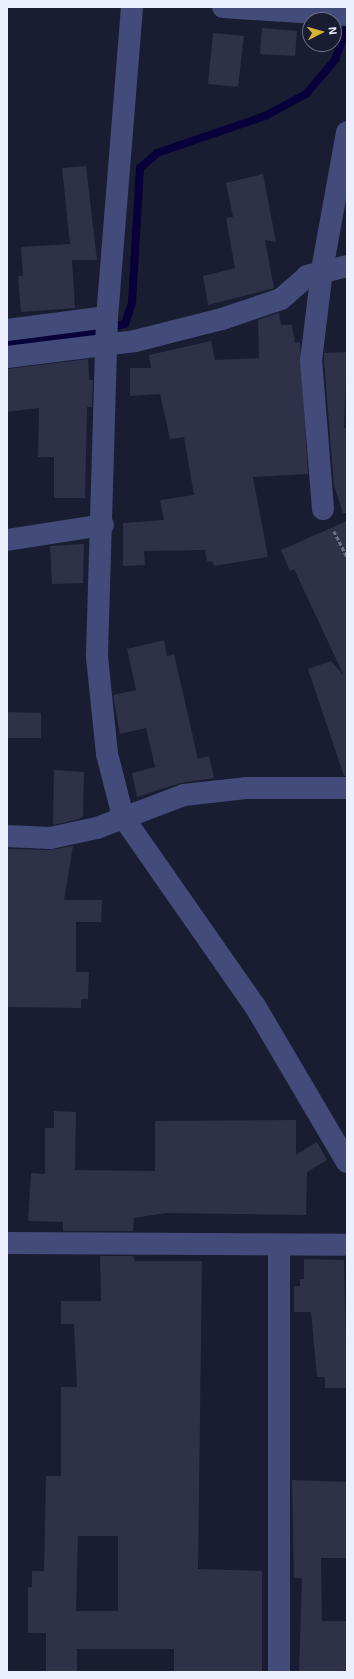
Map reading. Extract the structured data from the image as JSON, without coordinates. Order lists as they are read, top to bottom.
{
  "north": "right"
}
